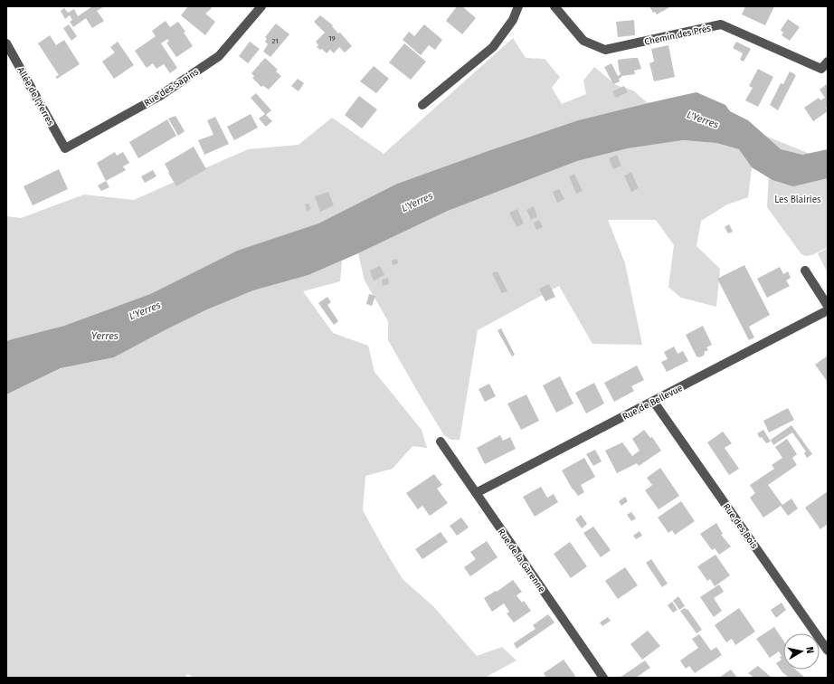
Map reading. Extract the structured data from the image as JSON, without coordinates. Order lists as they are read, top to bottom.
{
  "streets": {
    "street": [
      "Chemin des Prés",
      "Rue des Sapins",
      "Allée de l'Yerres",
      "Rue de Bellevue",
      "Rue des Bois",
      "Rue de la Garenne"
    ]
  },
  "crossings": [
    ["Rue des Sapins", "Allée de l'Yerres"],
    ["Rue de Bellevue", "Rue des Bois"],
    ["Rue de Bellevue", "Rue de la Garenne"]
  ],
  "water": ["L'Yerres", "Yerres"],
  "parks": ["Les Blairies"],
  "house_numbers": ["19", "21"],
  "north": "right"
}
